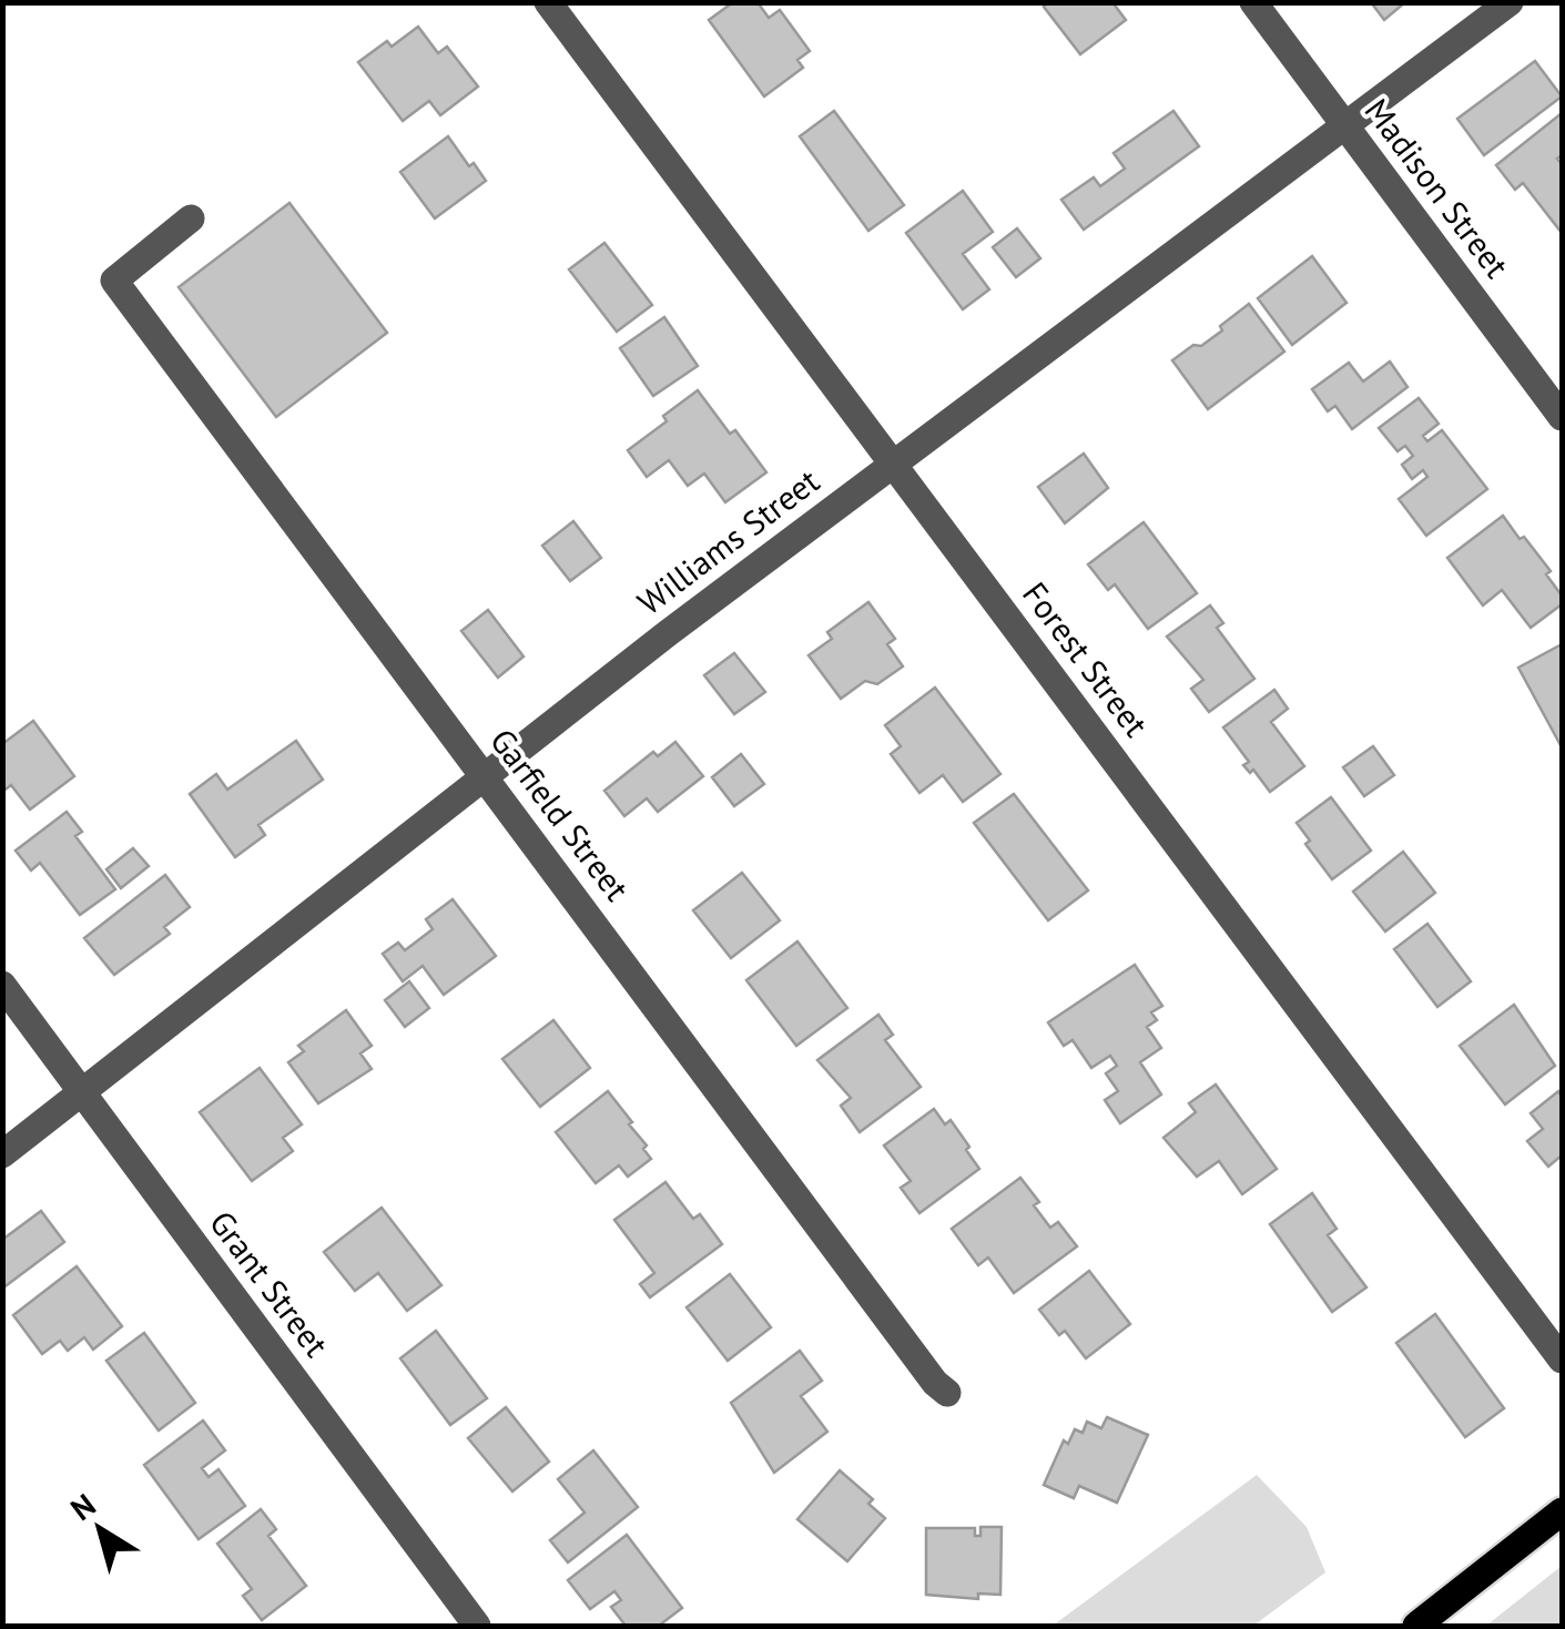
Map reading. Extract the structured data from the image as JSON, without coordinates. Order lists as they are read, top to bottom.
{
  "streets": {
    "street": [
      "Madison Street",
      "Williams Street",
      "Forest Street",
      "Garfield Street",
      "Grant Street"
    ]
  },
  "crossings": [
    ["Madison Street", "Williams Street"],
    ["Williams Street", "Forest Street"],
    ["Williams Street", "Garfield Street"],
    ["Williams Street", "Grant Street"]
  ],
  "north": "top left"
}
